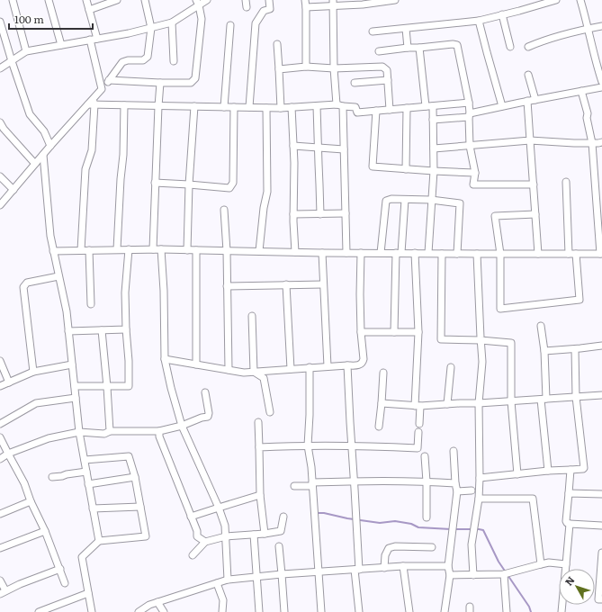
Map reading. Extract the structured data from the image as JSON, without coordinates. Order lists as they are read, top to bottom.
{
  "scale_bar": "100 m",
  "north": "top left"
}
